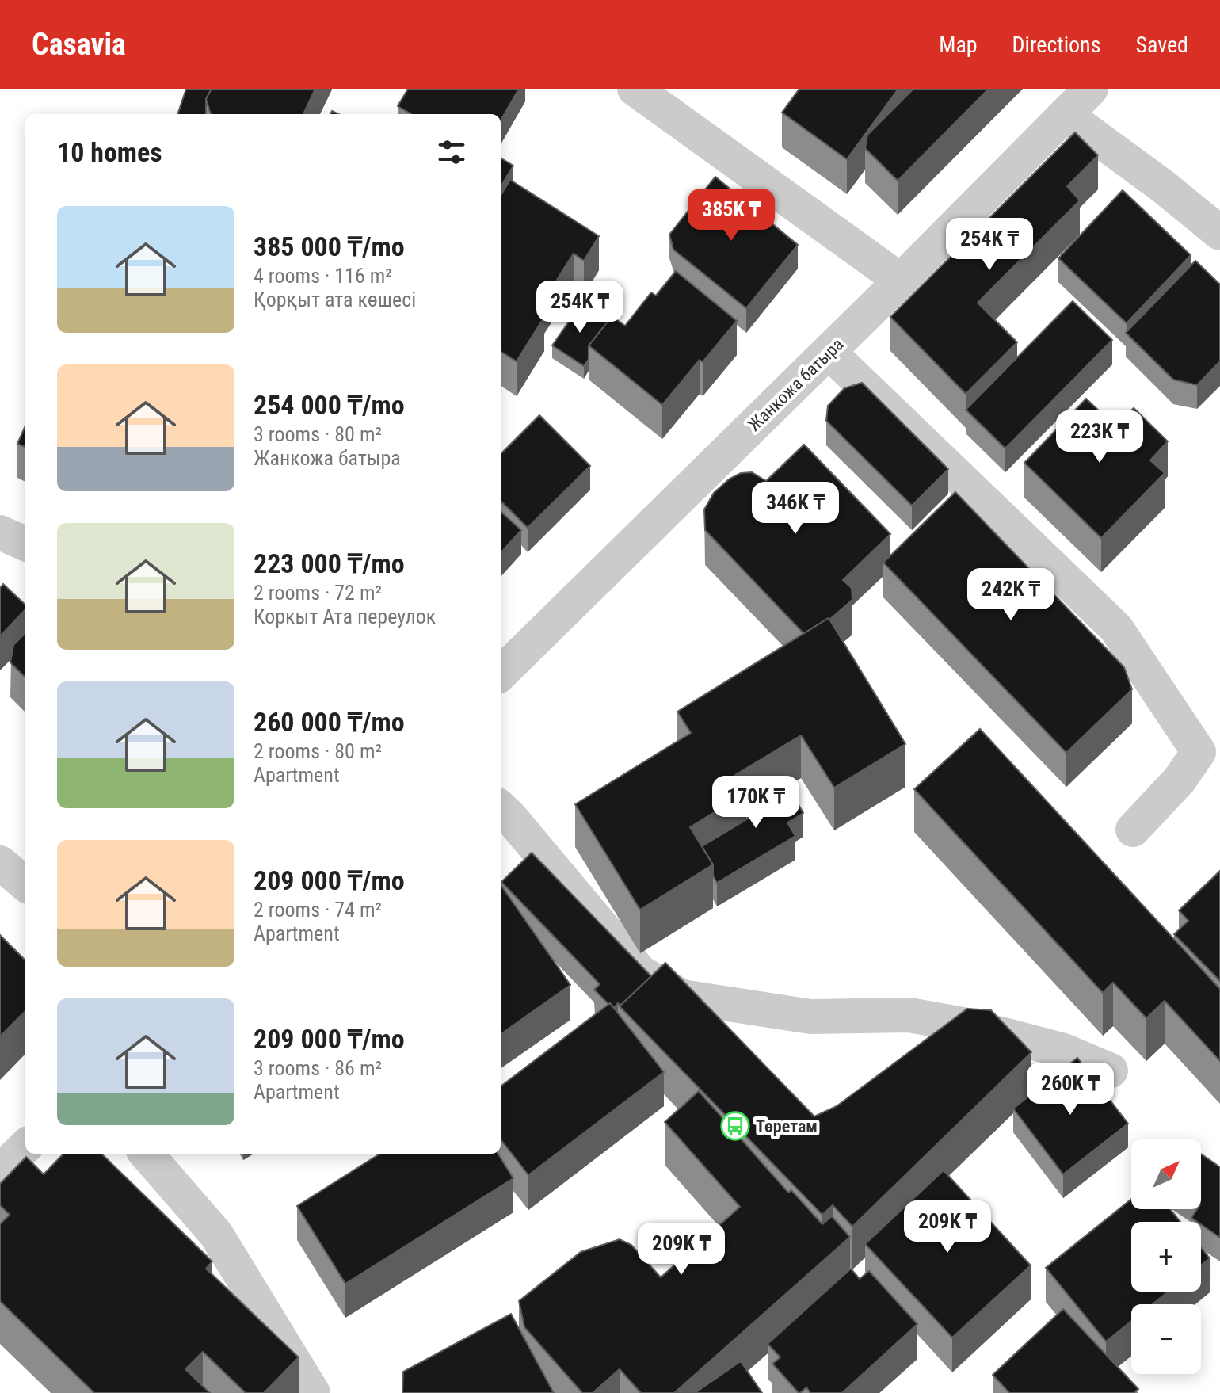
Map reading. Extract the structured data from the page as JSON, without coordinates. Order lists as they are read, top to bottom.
{
  "streets": {
    "street": ["Жанкожа батыра"]
  },
  "places": {
    "bus stop": ["Төретам"]
  },
  "north": "top right",
  "page": {
    "header": "Casavia",
    "nav": ["Map", "Directions", "Saved"],
    "heading": "10 homes",
    "price": [
      "385K ₸",
      "254K ₸",
      "254K ₸",
      "223K ₸",
      "346K ₸",
      "242K ₸",
      "170K ₸",
      "260K ₸",
      "209K ₸",
      "209K ₸"
    ],
    "list": [
      {
        "name": "385 000 ₸/mo",
        "note": "4 rooms · 116 m² · Қорқыт ата көшесі"
      },
      {
        "name": "254 000 ₸/mo",
        "note": "3 rooms · 80 m² · Жанкожа батыра"
      },
      {
        "name": "223 000 ₸/mo",
        "note": "2 rooms · 72 m² · Коркыт Ата переулок"
      },
      {
        "name": "260 000 ₸/mo",
        "note": "2 rooms · 80 m² · Apartment"
      },
      {
        "name": "209 000 ₸/mo",
        "note": "2 rooms · 74 m² · Apartment"
      },
      {
        "name": "209 000 ₸/mo",
        "note": "3 rooms · 86 m² · Apartment"
      }
    ],
    "map_buttons": ["+", "−"]
  }
}
